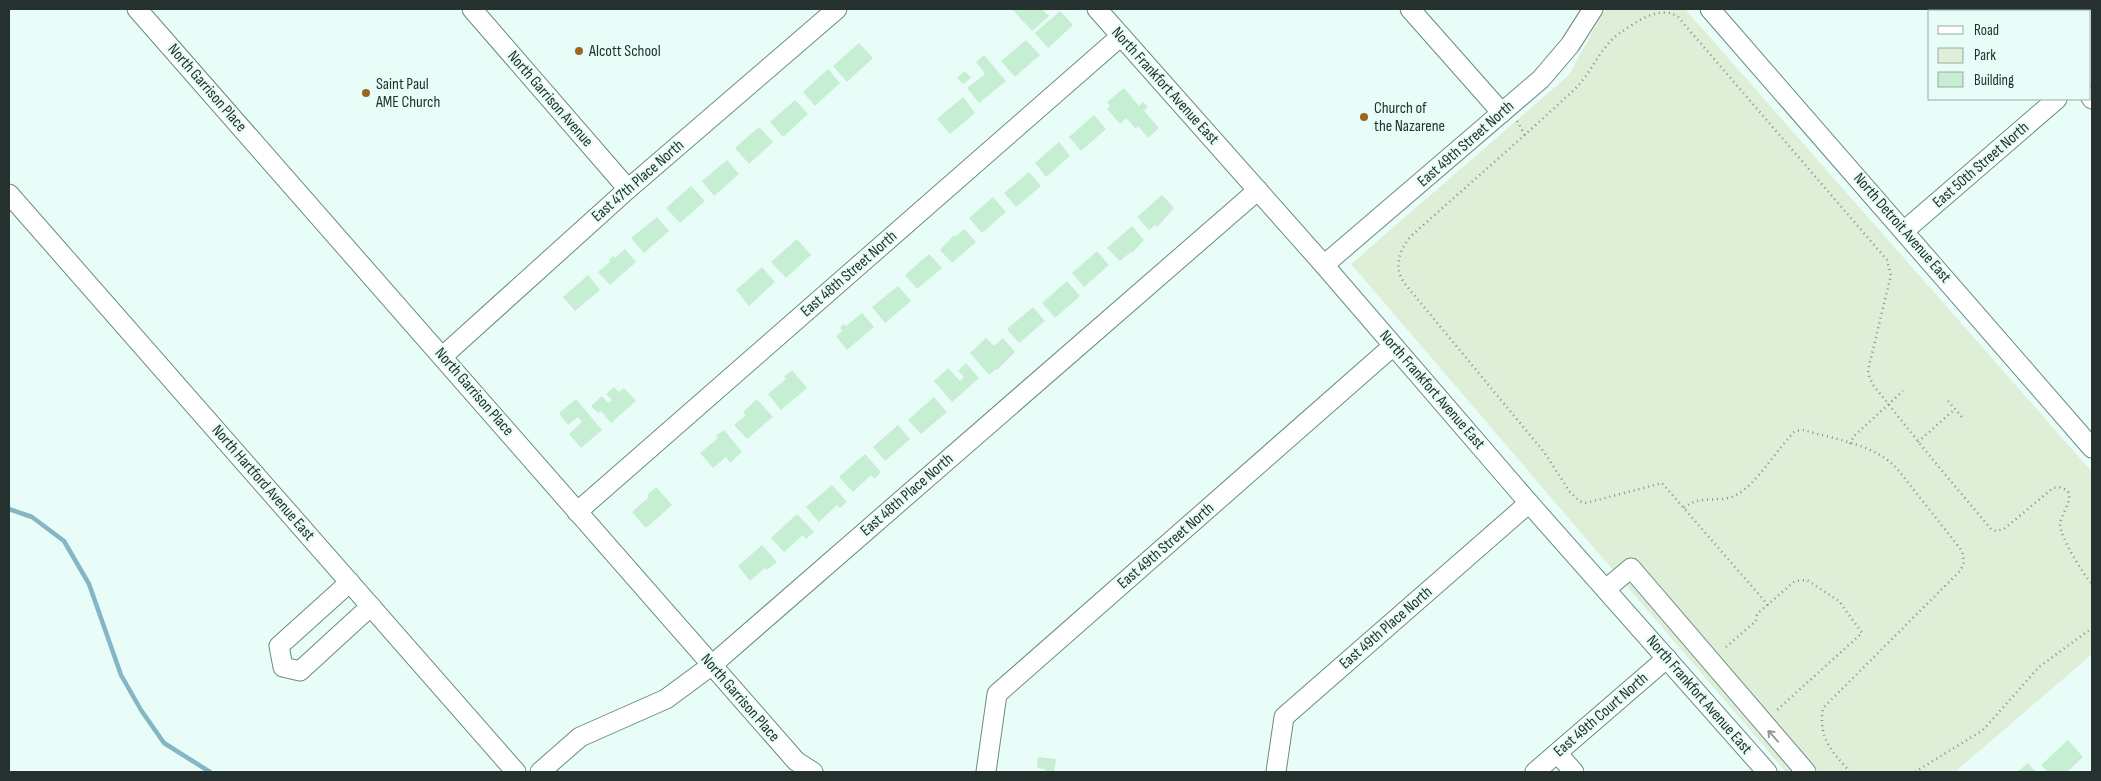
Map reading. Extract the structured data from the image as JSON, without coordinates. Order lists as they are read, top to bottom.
{
  "streets": {
    "street": [
      "North Frankfort Avenue East",
      "North Garrison Place",
      "North Garrison Avenue",
      "East 49th Street North",
      "East 50th Street North",
      "East 47th Place North",
      "North Detroit Avenue East",
      "East 48th Street North",
      "North Hartford Avenue East",
      "East 48th Place North",
      "East 49th Place North",
      "East 49th Court North"
    ]
  },
  "crossings": [
    ["North Frankfort Avenue East", "East 49th Street North"],
    ["North Frankfort Avenue East", "East 48th Street North"],
    ["North Frankfort Avenue East", "East 48th Place North"],
    ["North Frankfort Avenue East", "East 49th Place North"],
    ["North Frankfort Avenue East", "East 49th Court North"],
    ["North Garrison Place", "East 47th Place North"],
    ["North Garrison Place", "East 48th Street North"],
    ["North Garrison Place", "East 48th Place North"],
    ["North Garrison Avenue", "East 47th Place North"],
    ["East 50th Street North", "North Detroit Avenue East"]
  ],
  "places": ["Alcott School", "Saint Paul AME Church", "Church of the Nazarene"],
  "legend": ["Road", "Park", "Building"]
}
